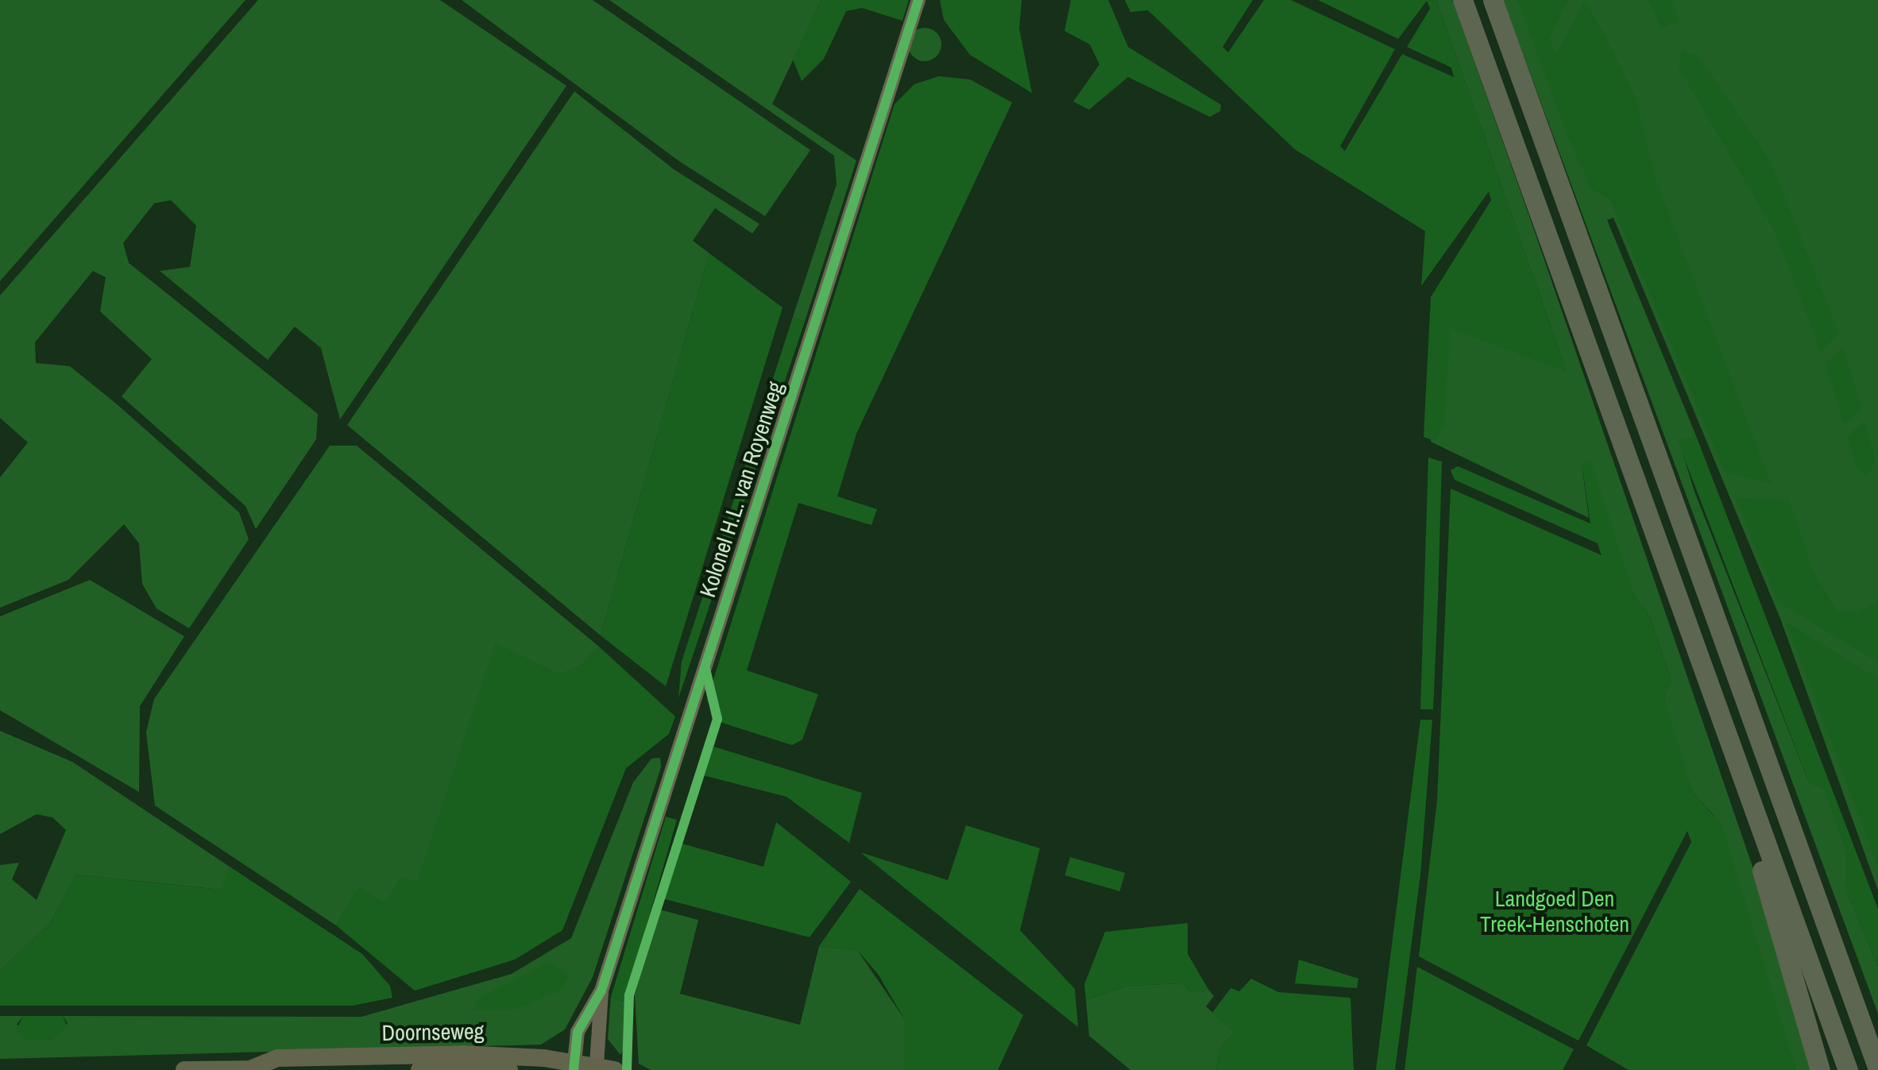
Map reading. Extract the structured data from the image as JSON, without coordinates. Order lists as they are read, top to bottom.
{
  "streets": {
    "main road": ["Doornseweg"],
    "street": ["Kolonel H.L. van Royenweg"]
  },
  "crossings": [
    ["Kolonel H.L. van Royenweg", "Doornseweg"]
  ],
  "parks": ["Landgoed Den Treek-Henschoten"]
}
